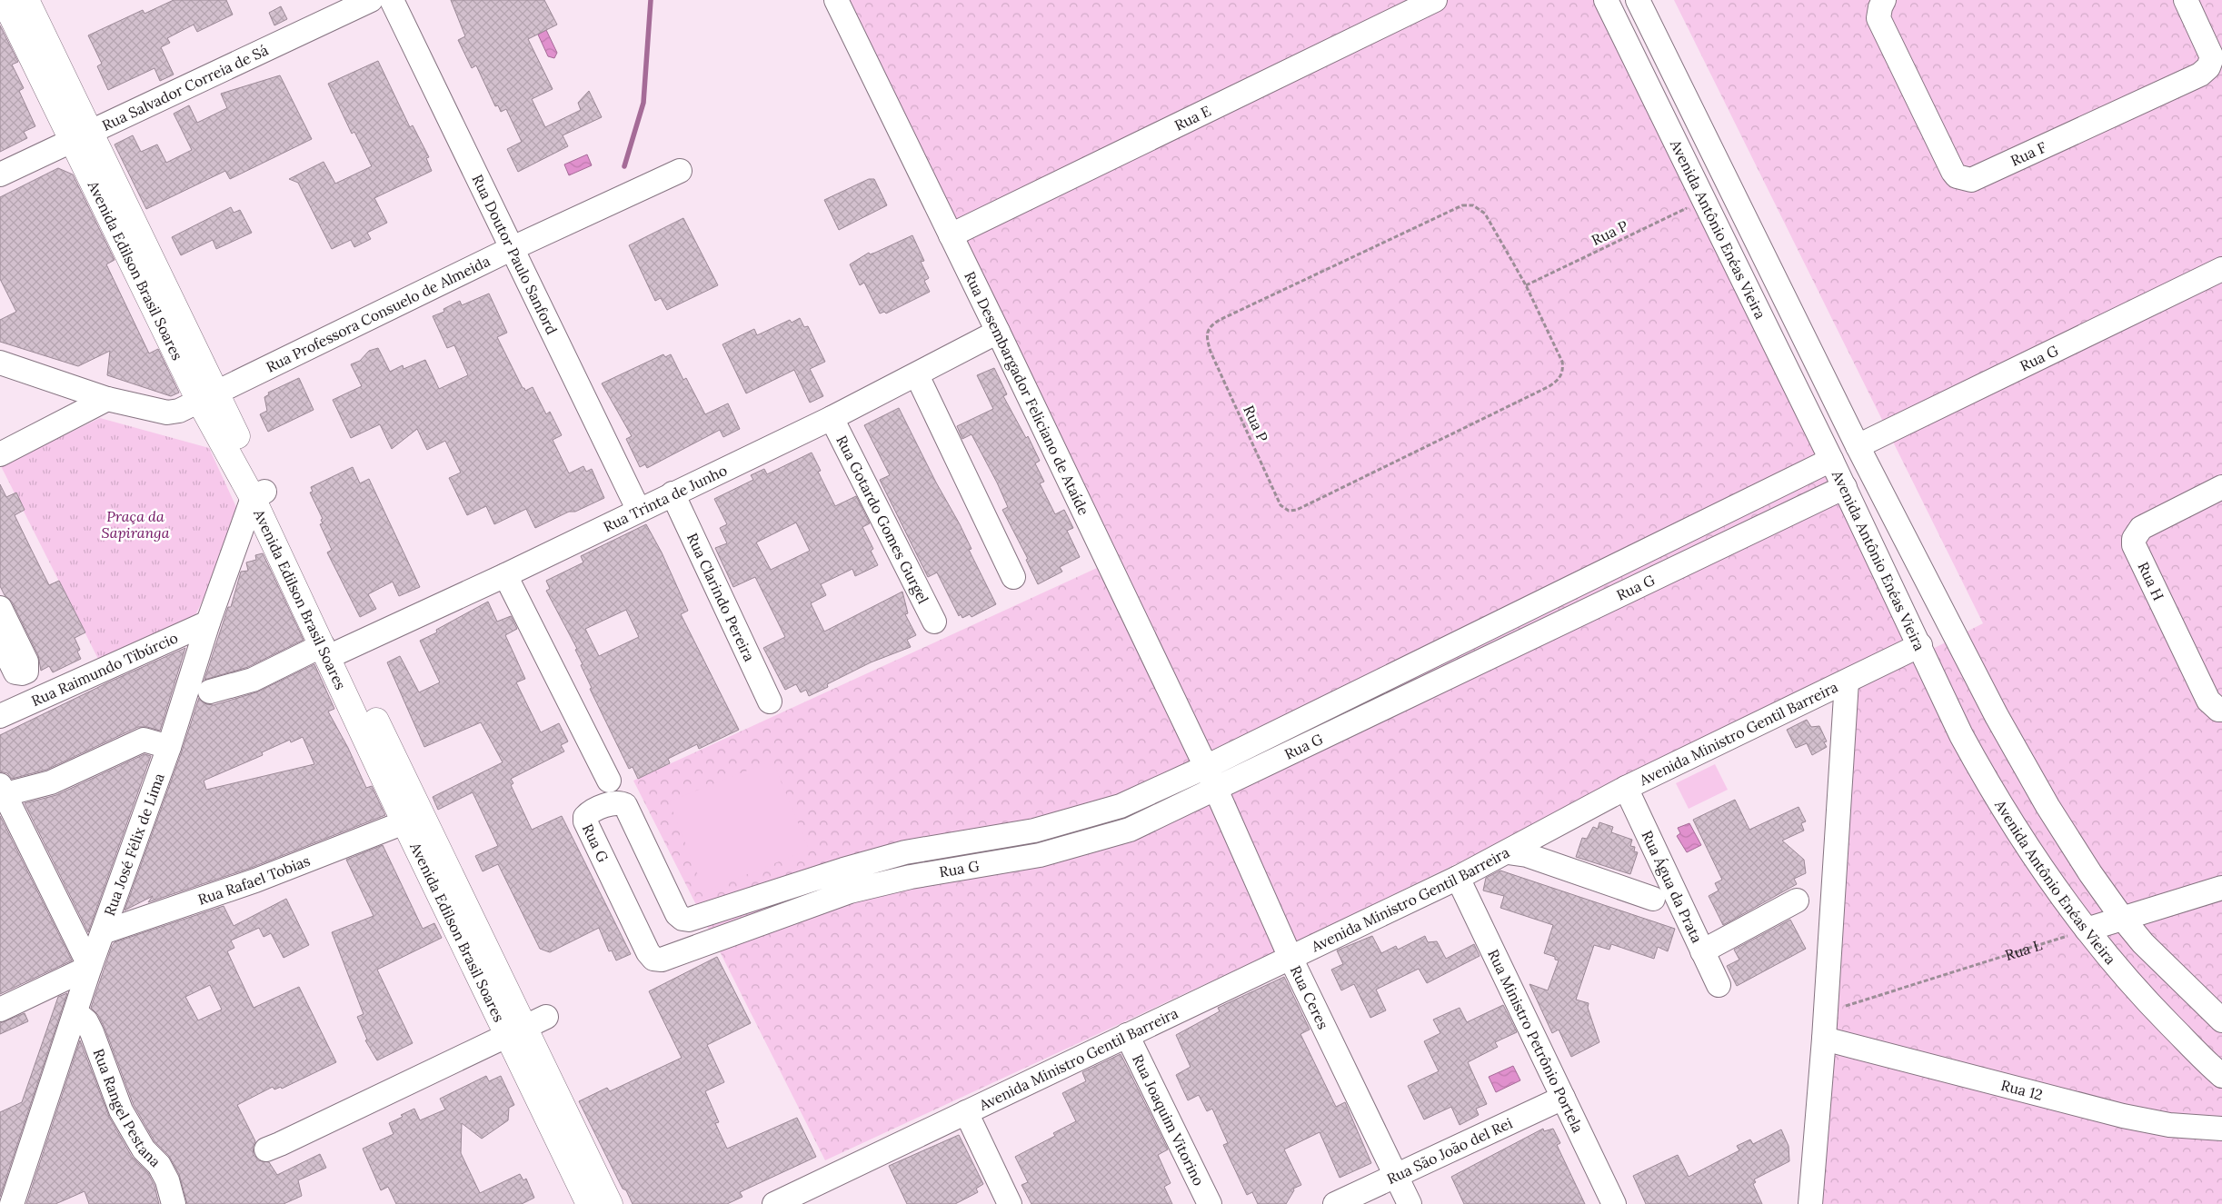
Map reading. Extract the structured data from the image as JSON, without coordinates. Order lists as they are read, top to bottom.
{
  "streets": {
    "main road": ["Avenida Edilson Brasil Soares"],
    "street": [
      "Rua Salvador Correia de Sá",
      "Rua E",
      "Rua F",
      "Avenida Antônio Enéas Vieira",
      "Rua Doutor Paulo Sanford",
      "Rua Professora Consuelo de Almeida",
      "Rua G",
      "Rua Desembargador Feliciano de Ataíde",
      "Rua Trinta de Junho",
      "Rua Gotardo Gomes Gurgel",
      "Rua H",
      "Rua Clarindo Pereira",
      "Rua Raimundo Tibúrcio",
      "Avenida Ministro Gentil Barreira",
      "Rua José Félix de Lima",
      "Rua Rafael Tobias",
      "Rua Água da Prata",
      "Rua Ceres",
      "Rua Ministro Petrônio Portela",
      "Rua 12",
      "Rua Rangel Pestana",
      "Rua Joaquim Vitorino",
      "Rua São João del Rei"
    ],
    "path": ["Rua P", "Rua L"]
  },
  "crossings": [
    ["Rua Salvador Correia de Sá", "Avenida Edilson Brasil Soares"],
    ["Rua E", "Rua Desembargador Feliciano de Ataíde"],
    ["Avenida Antônio Enéas Vieira", "Rua P"],
    ["Avenida Antônio Enéas Vieira", "Rua G"],
    ["Avenida Antônio Enéas Vieira", "Avenida Ministro Gentil Barreira"],
    ["Avenida Antônio Enéas Vieira", "Rua L"],
    ["Rua Doutor Paulo Sanford", "Rua Professora Consuelo de Almeida"],
    ["Rua Doutor Paulo Sanford", "Rua Trinta de Junho"],
    ["Avenida Edilson Brasil Soares", "Rua Professora Consuelo de Almeida"],
    ["Avenida Edilson Brasil Soares", "Rua Trinta de Junho"],
    ["Avenida Edilson Brasil Soares", "Rua José Félix de Lima"],
    ["Avenida Edilson Brasil Soares", "Rua Rafael Tobias"],
    ["Rua G", "Rua Desembargador Feliciano de Ataíde"],
    ["Rua G", "Rua Ceres"],
    ["Rua Desembargador Feliciano de Ataíde", "Rua Trinta de Junho"],
    ["Rua Desembargador Feliciano de Ataíde", "Rua Ceres"],
    ["Rua Trinta de Junho", "Rua Gotardo Gomes Gurgel"],
    ["Rua Trinta de Junho", "Rua Clarindo Pereira"],
    ["Rua Raimundo Tibúrcio", "Rua José Félix de Lima"],
    ["Avenida Ministro Gentil Barreira", "Rua Água da Prata"],
    ["Avenida Ministro Gentil Barreira", "Rua Ceres"],
    ["Avenida Ministro Gentil Barreira", "Rua Ministro Petrônio Portela"],
    ["Avenida Ministro Gentil Barreira", "Rua Joaquim Vitorino"],
    ["Rua José Félix de Lima", "Rua Rafael Tobias"],
    ["Rua José Félix de Lima", "Rua Rangel Pestana"],
    ["Rua Ceres", "Rua São João del Rei"],
    ["Rua Ministro Petrônio Portela", "Rua São João del Rei"]
  ],
  "parks": ["Praça da Sapiranga"]
}
